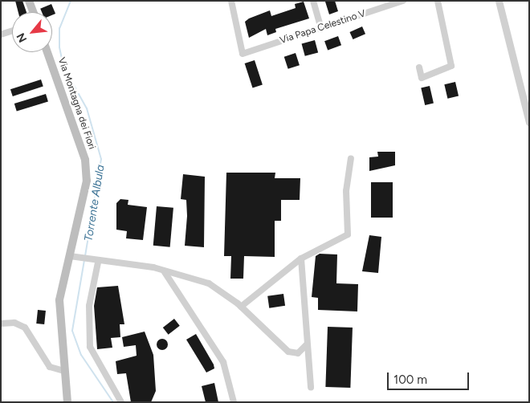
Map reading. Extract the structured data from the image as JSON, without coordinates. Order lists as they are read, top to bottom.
{
  "streets": {
    "main road": ["Via Montagna dei Fiori"],
    "street": ["Via Papa Celestino V"]
  },
  "water": ["Torrente Albula"],
  "scale_bar": "100 m",
  "north": "bottom left"
}
